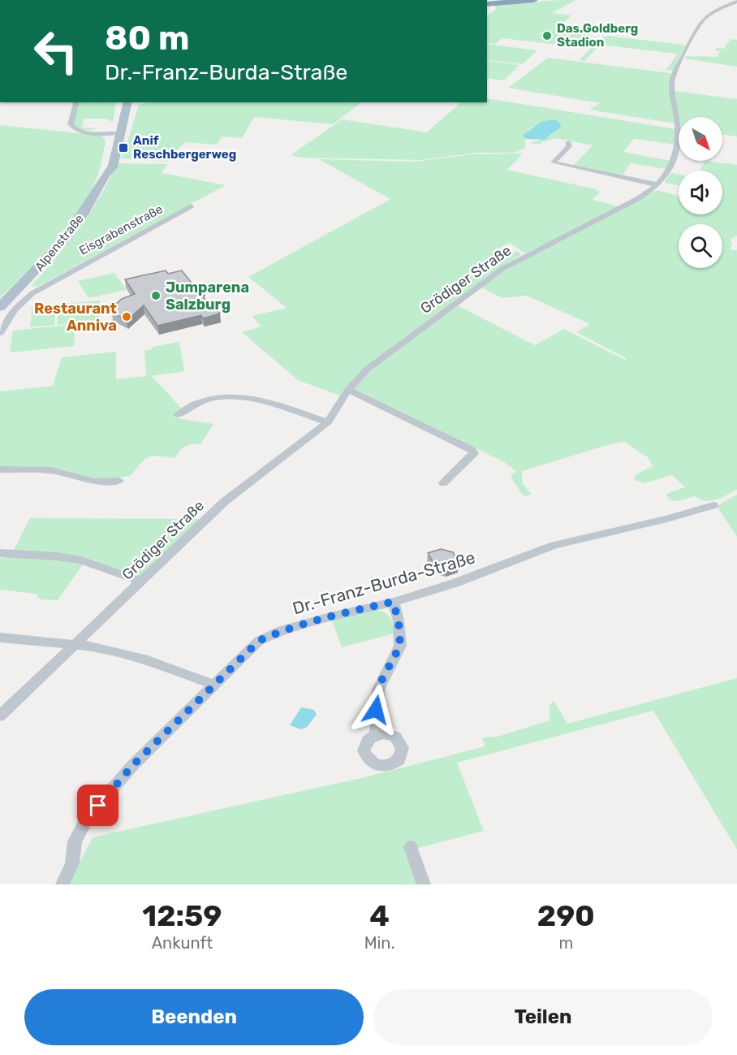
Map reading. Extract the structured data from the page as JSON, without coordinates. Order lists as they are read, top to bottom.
{
  "streets": {
    "main road": ["Alpenstraße"],
    "street": ["Eisgrabenstraße", "Grödiger Straße", "Dr.-Franz-Burda-Straße"]
  },
  "places": {
    "other": ["Das.Goldberg Stadion", "Jumparena Salzburg", "Restaurant Anniva"],
    "transit": ["Anif Reschbergerweg"]
  },
  "north": "bottom right",
  "page": {
    "turn": ["80 m", "Dr.-Franz-Burda-Straße"],
    "eta": [
      "12:59",
      "Ankunft",
      "4",
      "Min.",
      "290",
      "m"
    ],
    "buttons": ["Beenden", "Teilen"]
  }
}
